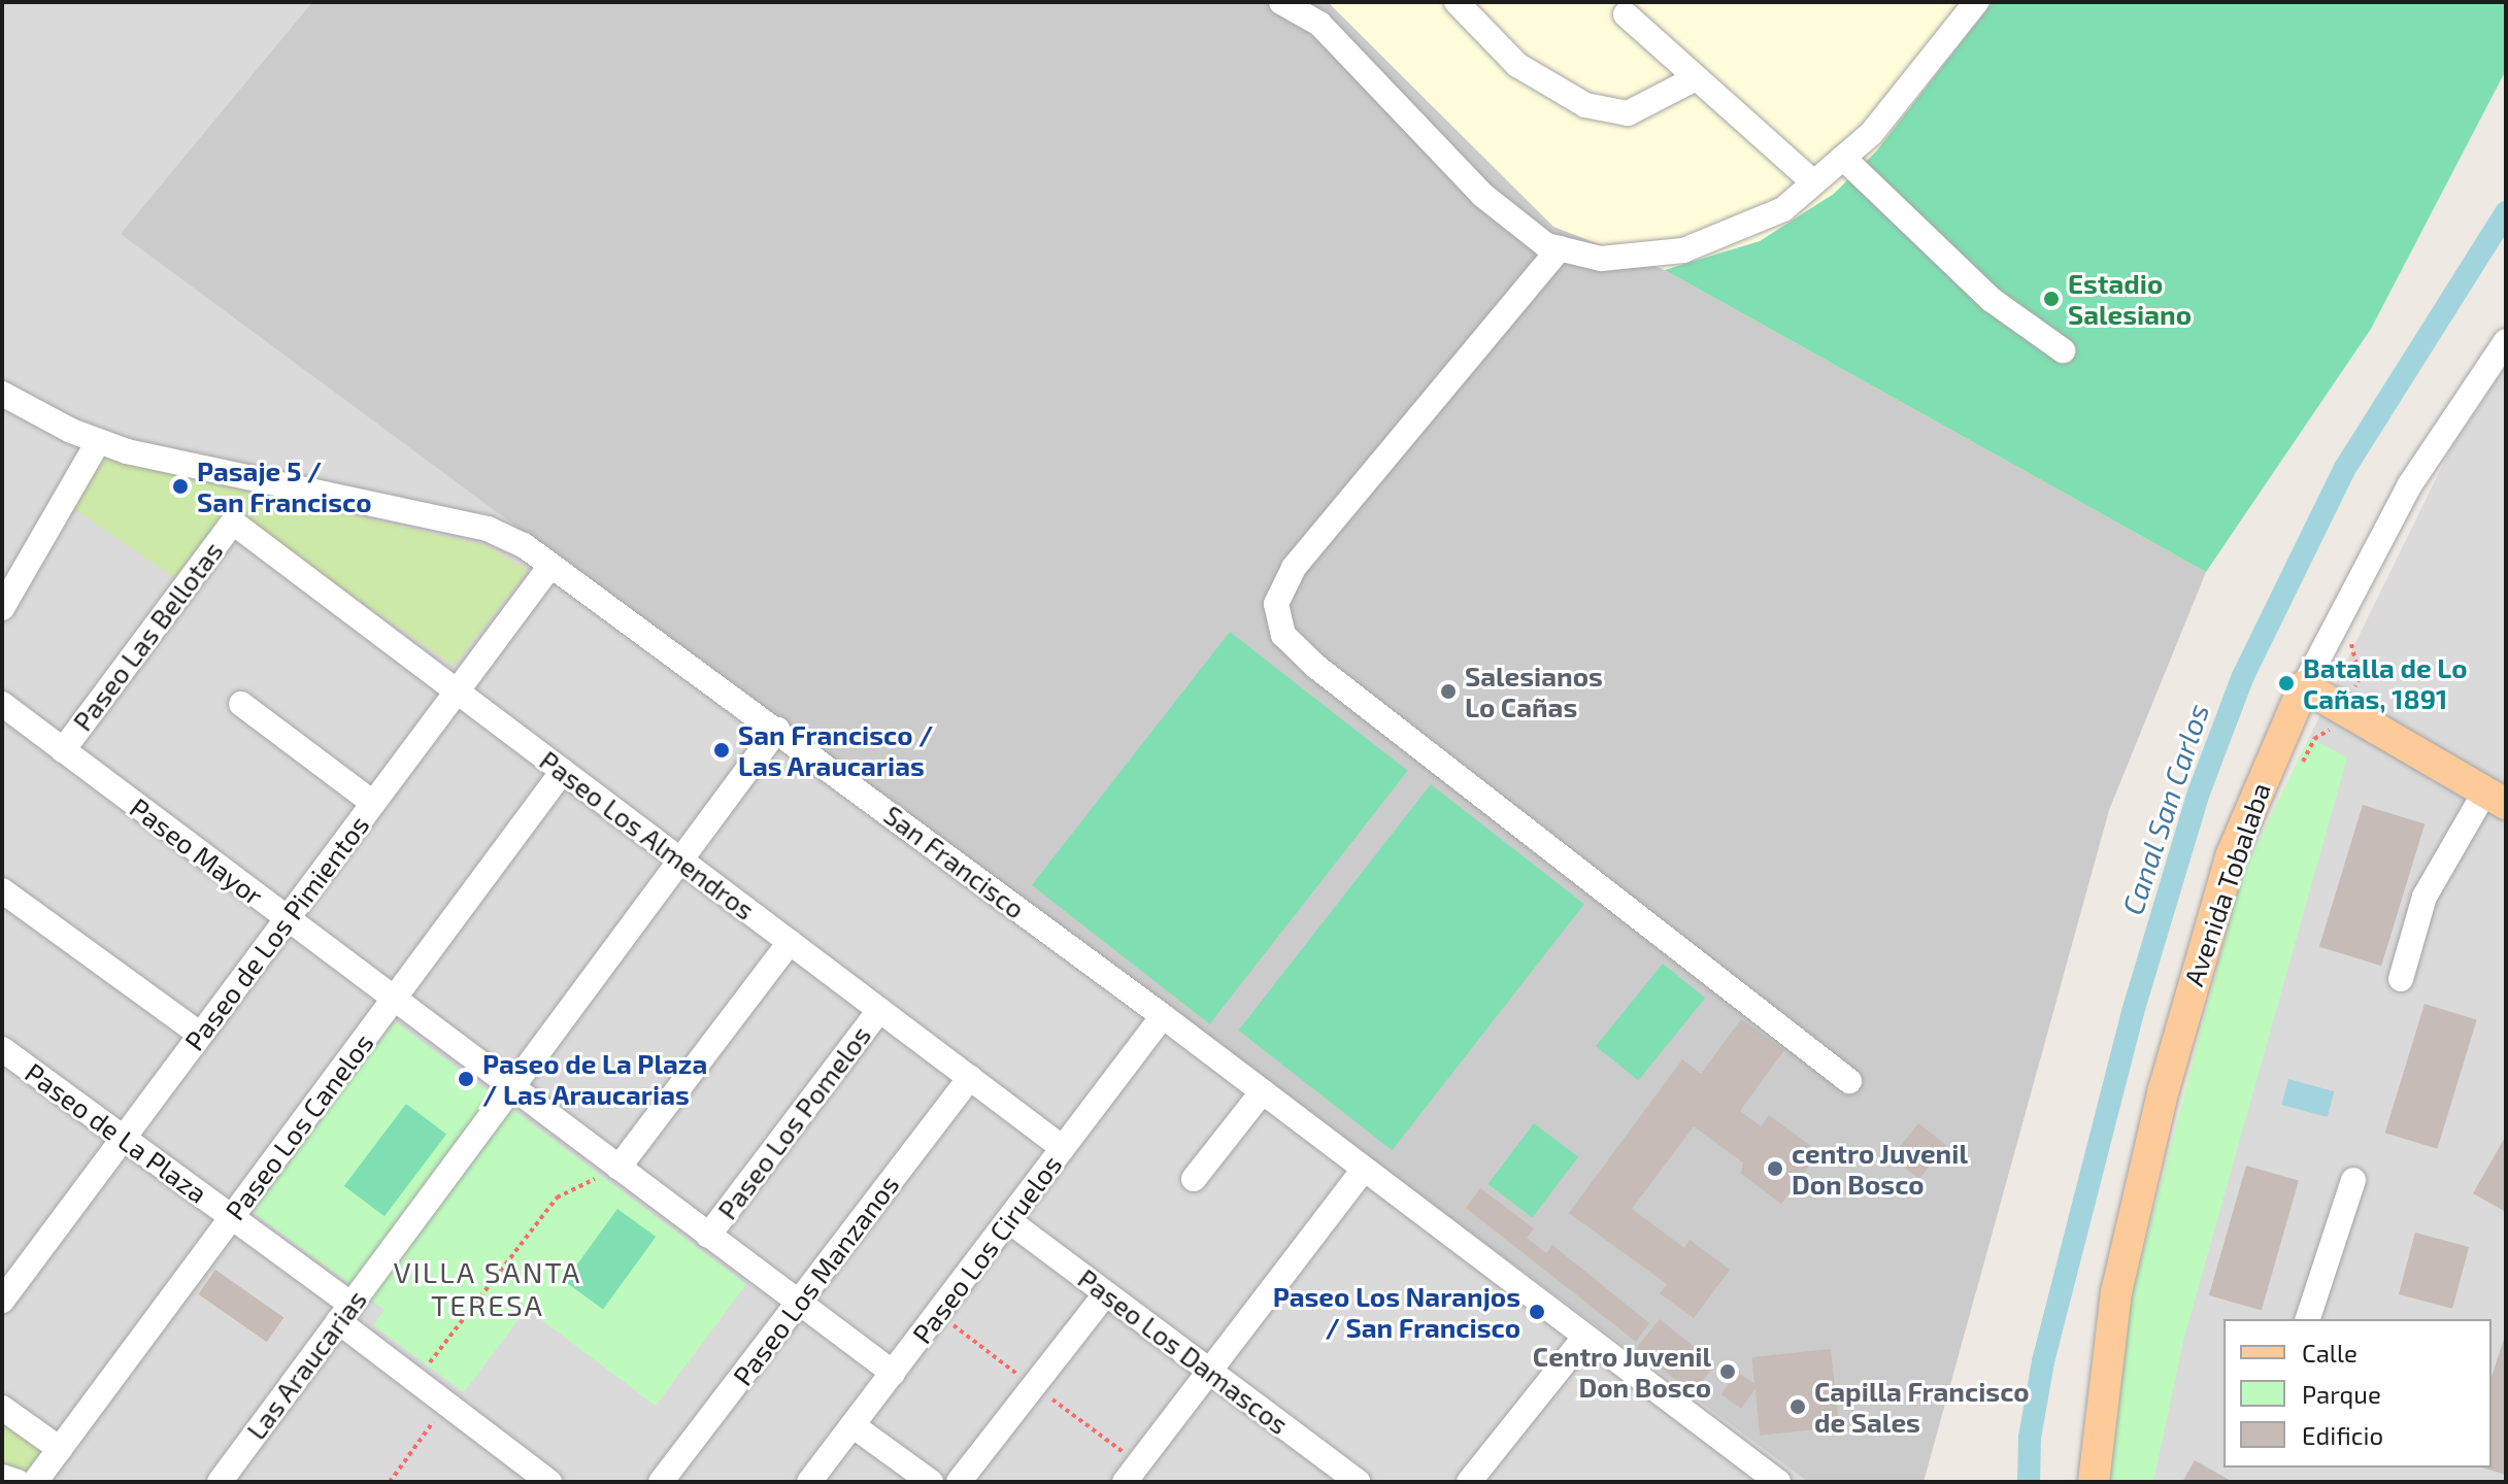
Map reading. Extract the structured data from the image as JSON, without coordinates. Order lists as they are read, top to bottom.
{
  "streets": {
    "main road": ["Avenida Tobalaba"],
    "street": [
      "Paseo Las Bellotas",
      "Paseo Los Almendros",
      "Paseo Mayor",
      "San Francisco",
      "Paseo de Los Pimientos",
      "Paseo Los Pomelos",
      "Paseo Los Canelos",
      "Paseo de La Plaza",
      "Paseo Los Ciruelos",
      "Paseo Los Manzanos",
      "Paseo Los Damascos",
      "Las Araucarias"
    ]
  },
  "crossings": [
    ["Paseo Las Bellotas", "Paseo Los Almendros"],
    ["Paseo Las Bellotas", "Paseo Mayor"],
    ["Paseo Los Almendros", "Paseo de Los Pimientos"],
    ["Paseo Los Almendros", "Paseo Los Pomelos"],
    ["Paseo Los Almendros", "Paseo Los Canelos"],
    ["Paseo Los Almendros", "Paseo Los Ciruelos"],
    ["Paseo Los Almendros", "Paseo Los Manzanos"],
    ["Paseo Los Almendros", "Las Araucarias"],
    ["Paseo Mayor", "Paseo de Los Pimientos"],
    ["Paseo Mayor", "Paseo Los Pomelos"],
    ["Paseo Mayor", "Paseo Los Canelos"],
    ["Paseo Mayor", "Paseo Los Ciruelos"],
    ["Paseo Mayor", "Paseo Los Manzanos"],
    ["Paseo Mayor", "Las Araucarias"],
    ["San Francisco", "Paseo de Los Pimientos"],
    ["San Francisco", "Paseo Los Ciruelos"],
    ["San Francisco", "Las Araucarias"],
    ["Paseo de Los Pimientos", "Paseo de La Plaza"],
    ["Paseo Los Canelos", "Paseo de La Plaza"],
    ["Paseo de La Plaza", "Las Araucarias"],
    ["Paseo Los Ciruelos", "Paseo Los Damascos"]
  ],
  "districts": ["VILLA SANTA TERESA"],
  "water": ["Canal San Carlos"],
  "places": [
    "Estadio Salesiano",
    "Pasaje 5 / San Francisco",
    "Batalla de Lo Cañas, 1891",
    "Salesianos Lo Cañas",
    "San Francisco / Las Araucarias",
    "Paseo de La Plaza / Las Araucarias",
    "centro Juvenil Don Bosco",
    "Paseo Los Naranjos / San Francisco",
    "Centro Juvenil Don Bosco",
    "Capilla Francisco de Sales"
  ],
  "legend": ["Calle", "Parque", "Edificio"]
}
